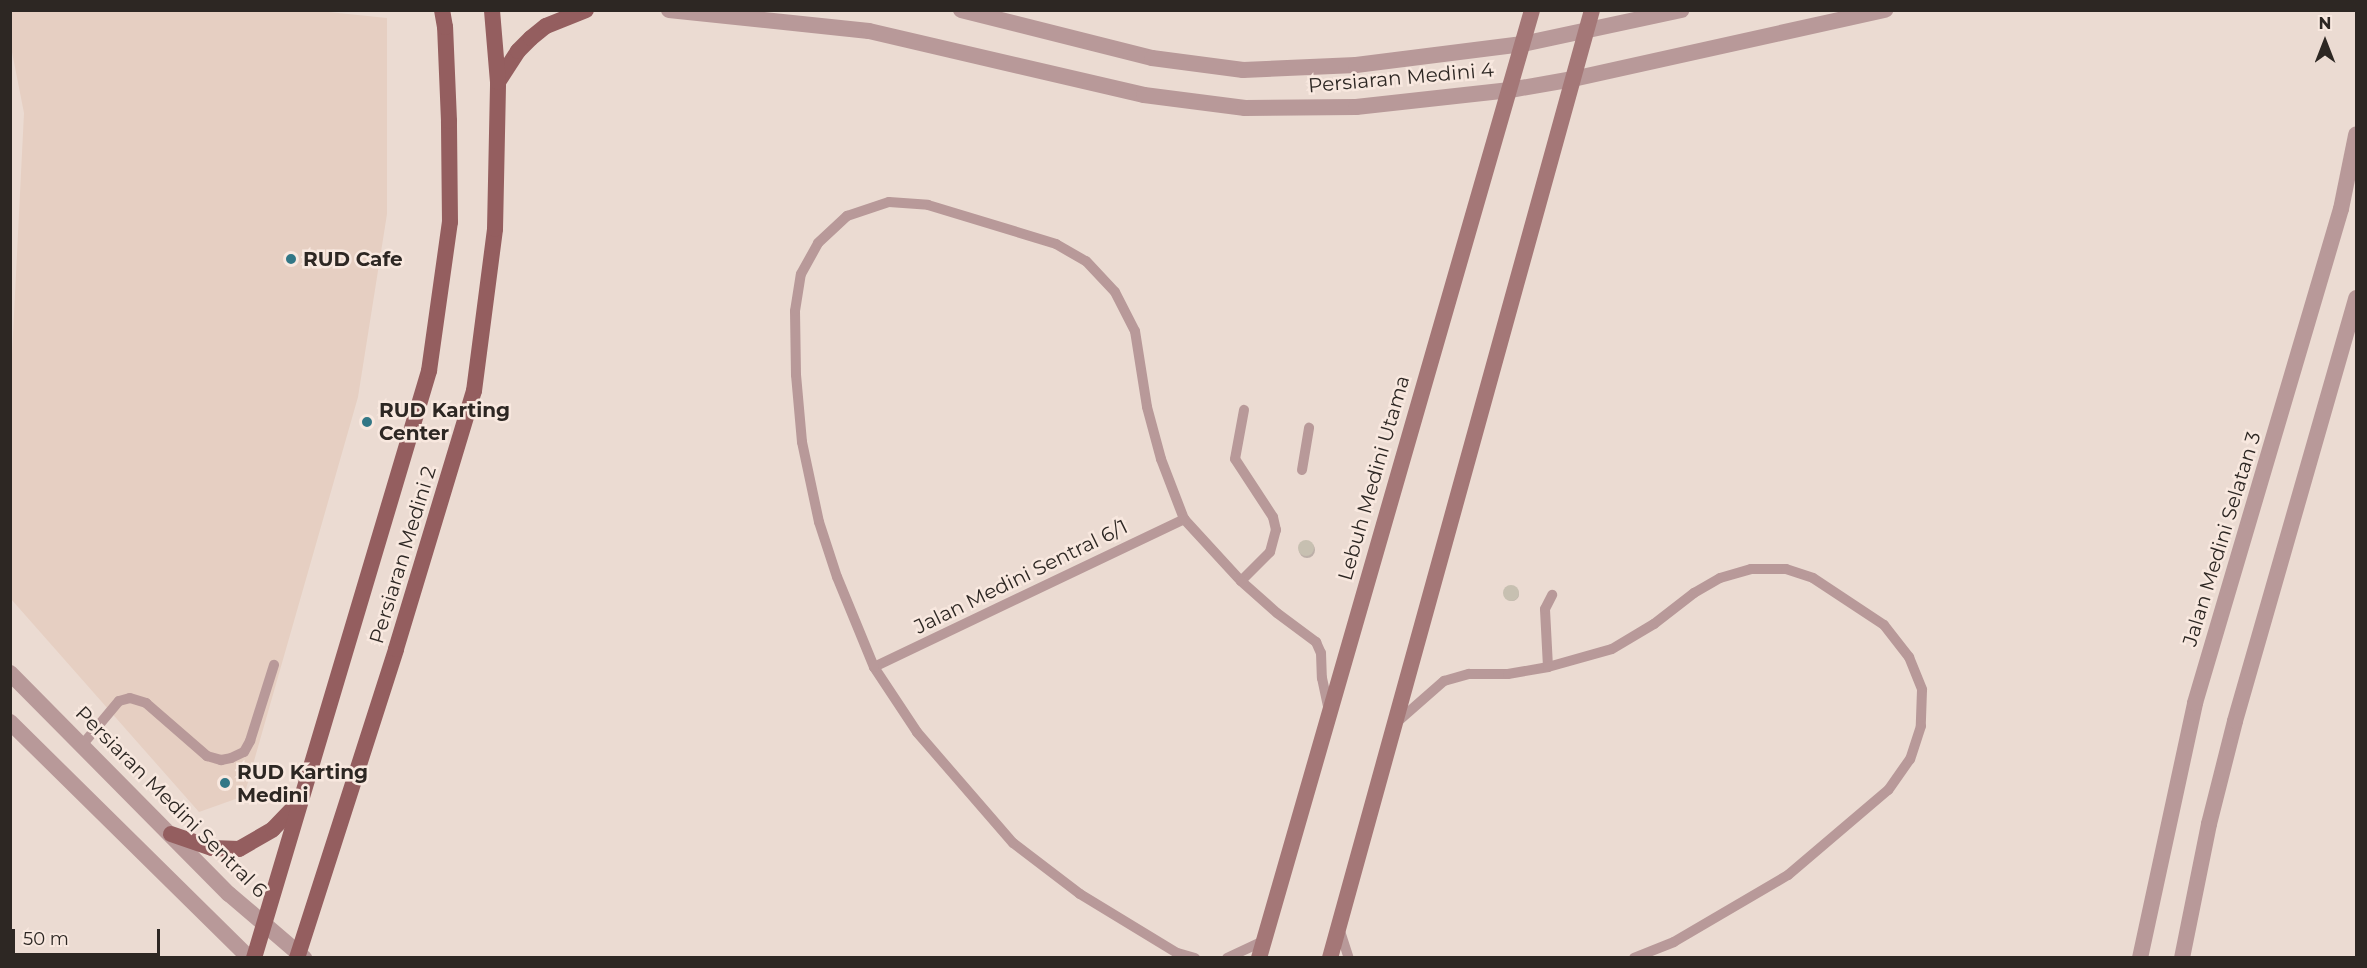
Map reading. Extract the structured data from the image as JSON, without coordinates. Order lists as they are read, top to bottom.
{
  "streets": {
    "main road": ["Lebuh Medini Utama", "Persiaran Medini 2"],
    "street": ["Persiaran Medini 4", "Jalan Medini Selatan 3", "Persiaran Medini Sentral 6"],
    "lane": ["Jalan Medini Sentral 6/1"]
  },
  "crossings": [
    ["Persiaran Medini 4", "Lebuh Medini Utama"],
    ["Persiaran Medini 2", "Persiaran Medini Sentral 6"]
  ],
  "places": ["RUD Cafe", "RUD Karting Center", "RUD Karting Medini"],
  "scale_bar": "50 m",
  "north": "top"
}
